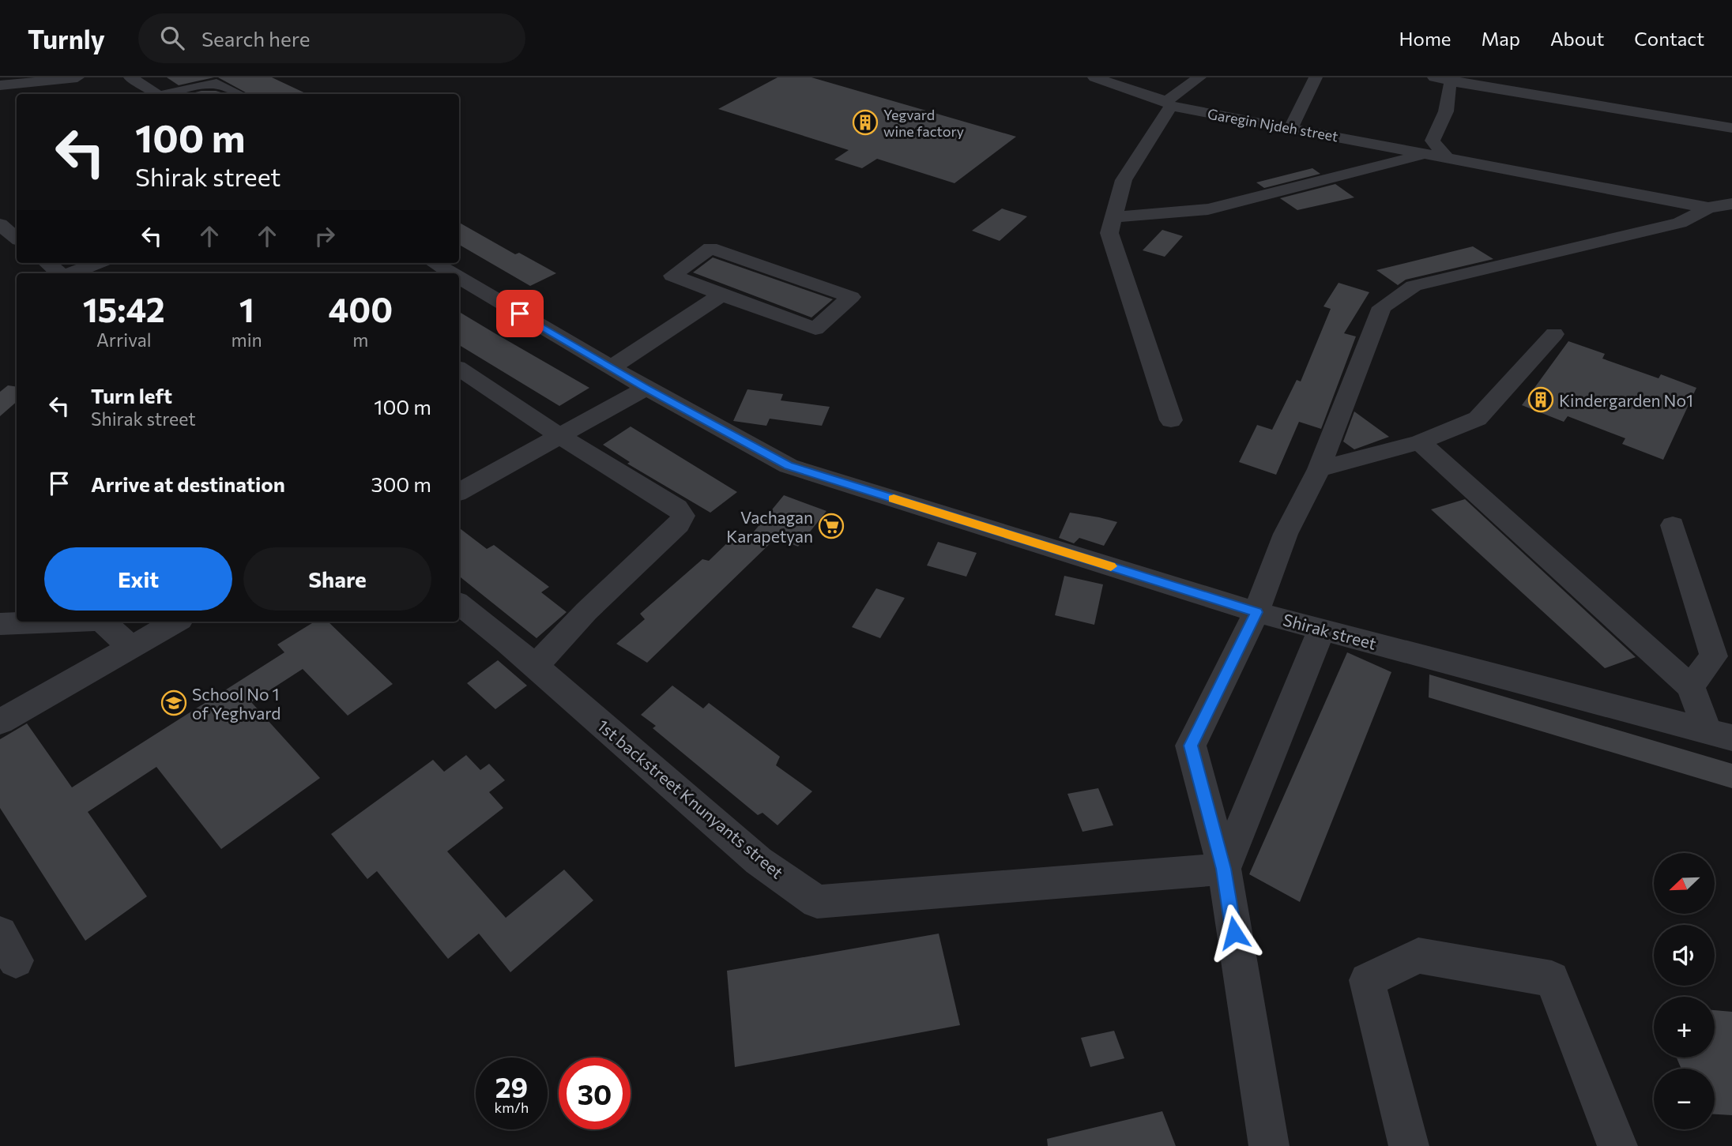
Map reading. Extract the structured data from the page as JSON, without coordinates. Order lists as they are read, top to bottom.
{
  "streets": {
    "street": ["Garegin Njdeh street", "Shirak street", "1st backstreet Knunyants street"]
  },
  "crossings": [
    ["Garegin Njdeh street", "Shirak street"],
    ["Garegin Njdeh street", "1st backstreet Knunyants street"]
  ],
  "places": {
    "building": ["Yegvard wine factory", "Kindergarden No1"],
    "supermarket": ["Vachagan Karapetyan"],
    "school or university": ["School No 1 of Yeghvard"]
  },
  "north": "bottom left",
  "page": {
    "header": "Turnly",
    "search": "Search here",
    "nav": [
      "Home",
      "Map",
      "About",
      "Contact"
    ],
    "turn": ["100 m", "Shirak street"],
    "eta": [
      "15:42",
      "Arrival",
      "1",
      "min",
      "400",
      "m"
    ],
    "list": [
      {
        "name": "Turn left",
        "note": "Shirak street",
        "value": "100 m"
      },
      {
        "name": "Arrive at destination",
        "value": "300 m"
      }
    ],
    "buttons": ["Exit", "Share"],
    "map_buttons": ["+", "−"],
    "speed": "29 km/h",
    "limit": "30"
  }
}
